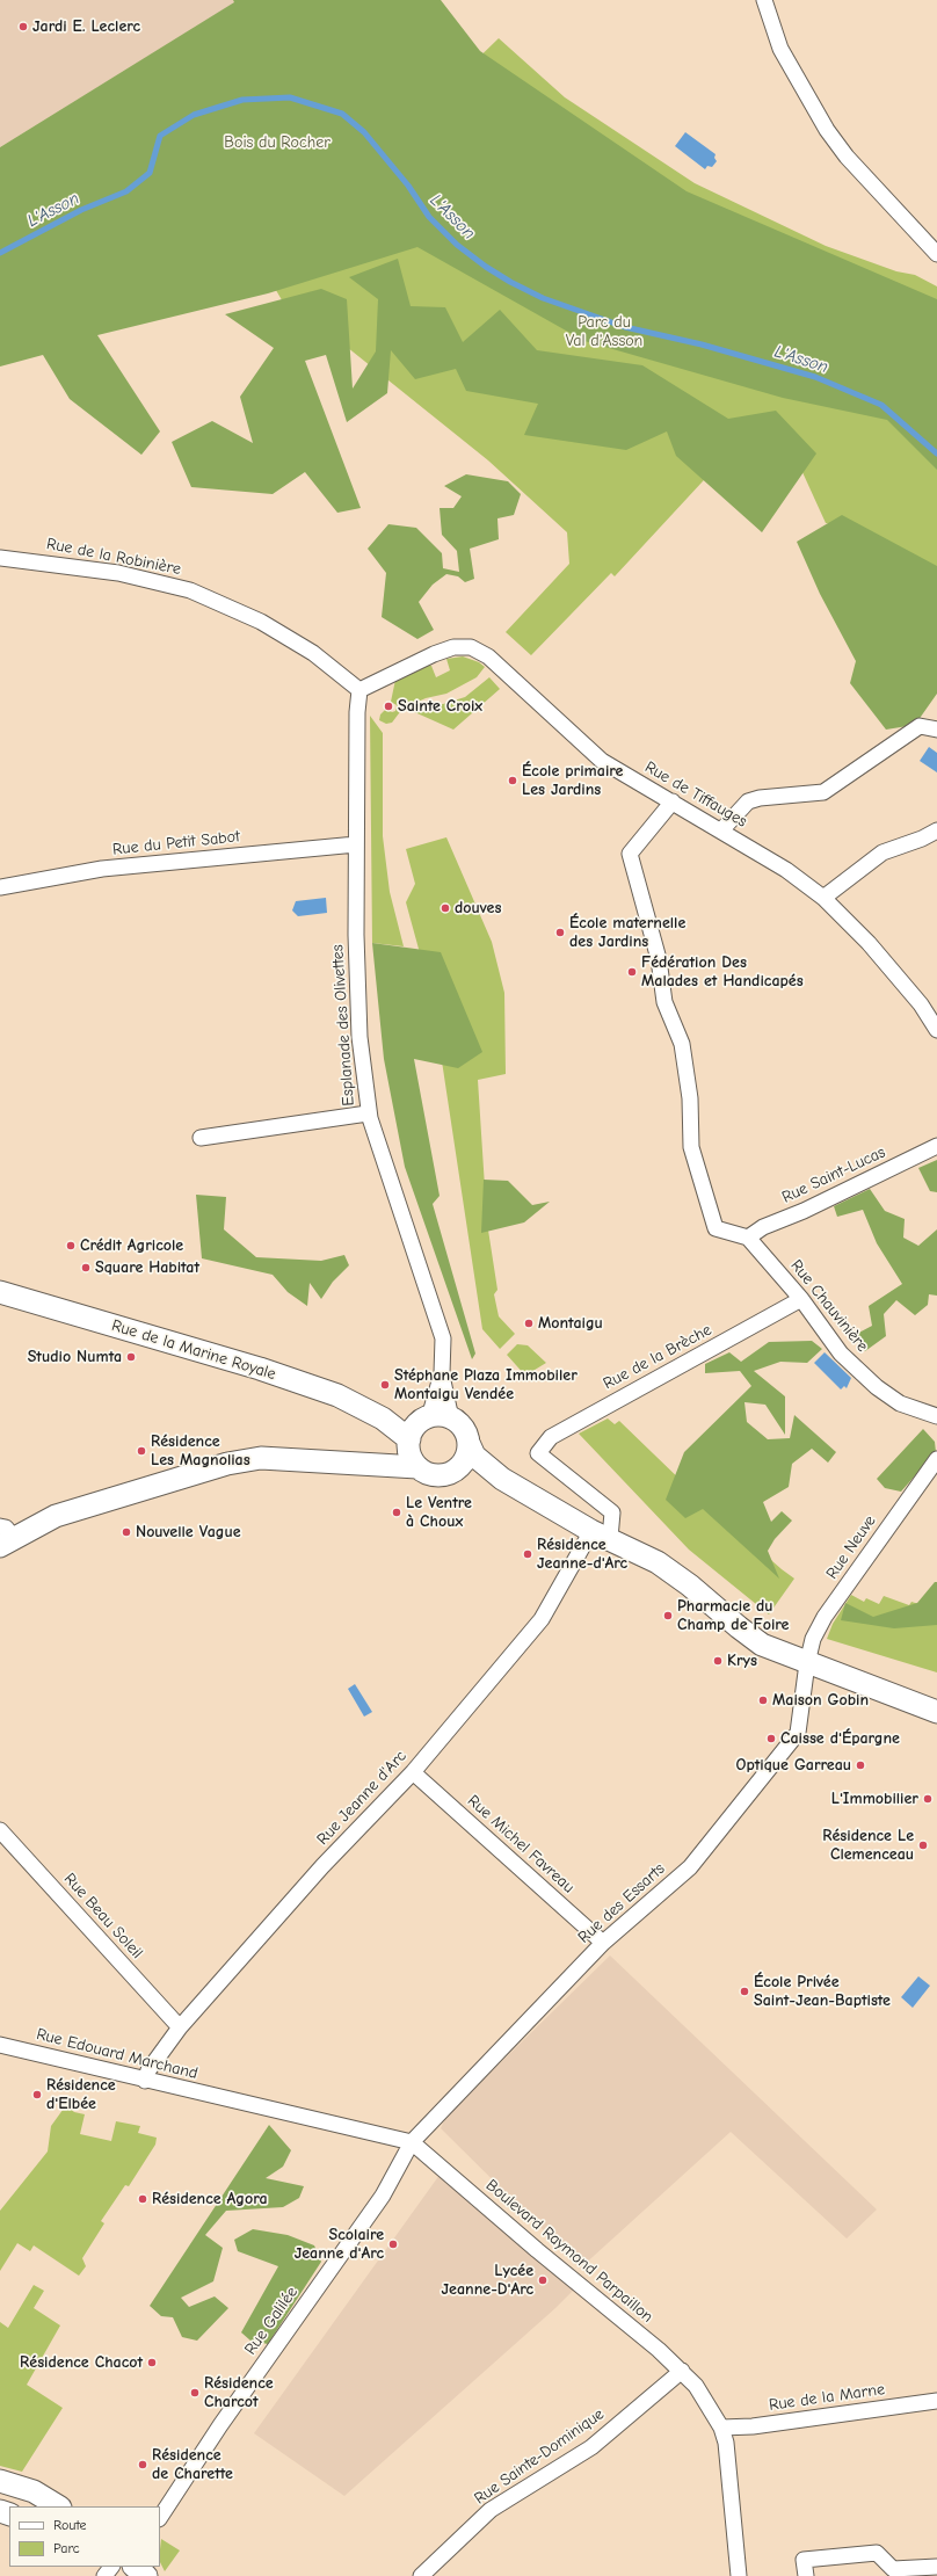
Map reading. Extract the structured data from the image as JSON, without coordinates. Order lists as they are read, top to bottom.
{
  "streets": {
    "main road": ["Rue de la Marine Royale"],
    "street": [
      "Rue de la Robinière",
      "Rue de Tiffauges",
      "Rue du Petit Sabot",
      "Esplanade des Olivettes",
      "Rue Saint-Lucas",
      "Rue Chauvinière",
      "Rue de la Brèche",
      "Rue Neuve",
      "Rue Jeanne d'Arc",
      "Rue Michel Favreau",
      "Rue des Essarts",
      "Rue Beau Soleil",
      "Rue Edouard Marchand",
      "Boulevard Raymond Parpaillon",
      "Rue Galilée",
      "Rue de la Marne",
      "Rue Sainte-Dominique"
    ]
  },
  "crossings": [
    ["Rue de la Robinière", "Rue de Tiffauges"],
    ["Rue de la Robinière", "Esplanade des Olivettes"],
    ["Rue de Tiffauges", "Esplanade des Olivettes"],
    ["Rue du Petit Sabot", "Esplanade des Olivettes"],
    ["Esplanade des Olivettes", "Rue de la Marine Royale"],
    ["Rue Saint-Lucas", "Rue Chauvinière"],
    ["Rue Chauvinière", "Rue de la Brèche"],
    ["Rue de la Brèche", "Rue Jeanne d'Arc"],
    ["Rue Neuve", "Rue des Essarts"],
    ["Rue Jeanne d'Arc", "Rue Michel Favreau"],
    ["Rue Jeanne d'Arc", "Rue Beau Soleil"],
    ["Rue Jeanne d'Arc", "Rue Edouard Marchand"],
    ["Rue Michel Favreau", "Rue des Essarts"],
    ["Rue des Essarts", "Boulevard Raymond Parpaillon"],
    ["Rue des Essarts", "Rue Galilée"],
    ["Rue Edouard Marchand", "Boulevard Raymond Parpaillon"],
    ["Boulevard Raymond Parpaillon", "Rue Galilée"],
    ["Boulevard Raymond Parpaillon", "Rue de la Marne"],
    ["Boulevard Raymond Parpaillon", "Rue Sainte-Dominique"]
  ],
  "water": ["L'Asson"],
  "parks": ["Bois du Rocher", "Parc du Val d'Asson"],
  "places": [
    "Jardi E. Leclerc",
    "Sainte Croix",
    "École primaire Les Jardins",
    "douves",
    "École maternelle des Jardins",
    "Fédération Des Malades et Handicapés",
    "Crédit Agricole",
    "Square Habitat",
    "Montaigu",
    "Studio Numta",
    "Stéphane Plaza Immobiler Montaigu Vendée",
    "Résidence Les Magnolias",
    "Le Ventre à Choux",
    "Nouvelle Vague",
    "Résidence Jeanne-d'Arc",
    "Pharmacie du Champ de Foire",
    "Krys",
    "Maison Gobin",
    "Caisse d'Épargne",
    "Optique Garreau",
    "L'Immobilier",
    "Résidence Le Clemenceau",
    "École Privée Saint-Jean-Baptiste",
    "Résidence d'Elbée",
    "Résidence Agora",
    "Scolaire Jeanne d'Arc",
    "Lycée Jeanne-D'Arc",
    "Résidence Chacot",
    "Résidence Charcot",
    "Résidence de Charette"
  ],
  "legend": ["Route", "Parc"]
}
